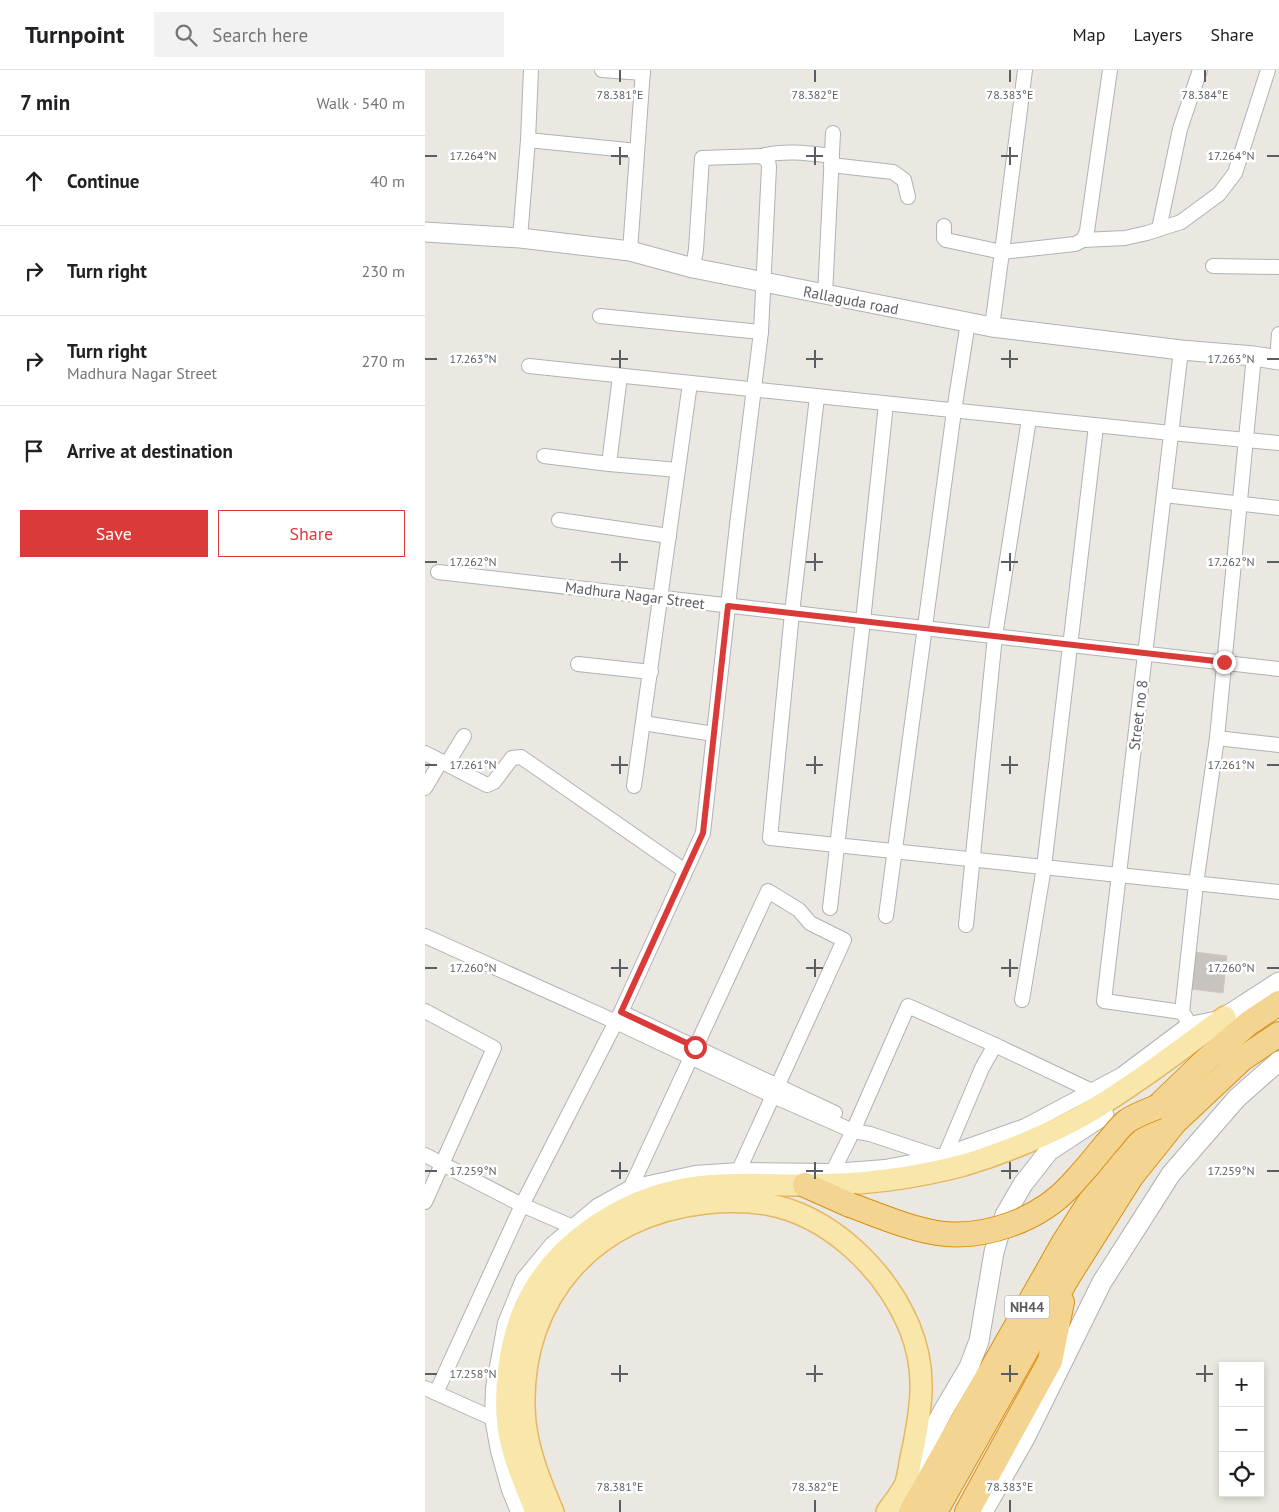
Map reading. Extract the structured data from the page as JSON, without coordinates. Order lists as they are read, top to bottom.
{
  "streets": {
    "highway": ["NH44"],
    "main road": ["Rallaguda road"],
    "street": ["Madhura Nagar Street", "Street no 8"]
  },
  "crossings": [
    ["Rallaguda road", "Street no 8"],
    ["Madhura Nagar Street", "Street no 8"]
  ],
  "page": {
    "header": "Turnpoint",
    "search": "Search here",
    "nav": ["Map", "Layers", "Share"],
    "heading": ["7 min", "Walk · 540 m"],
    "list": [
      ["Continue", "40 m"],
      ["Turn right", "230 m"],
      ["Turn right", "Madhura Nagar Street", "270 m"],
      "Arrive at destination"
    ],
    "buttons": ["Save", "Share"],
    "map_buttons": ["+", "−"]
  },
  "coordinates": [
    "78.381°E",
    "78.382°E",
    "78.383°E",
    "78.384°E",
    "17.264°N",
    "17.263°N",
    "17.262°N",
    "17.261°N",
    "17.260°N",
    "17.259°N",
    "17.258°N"
  ]
}
